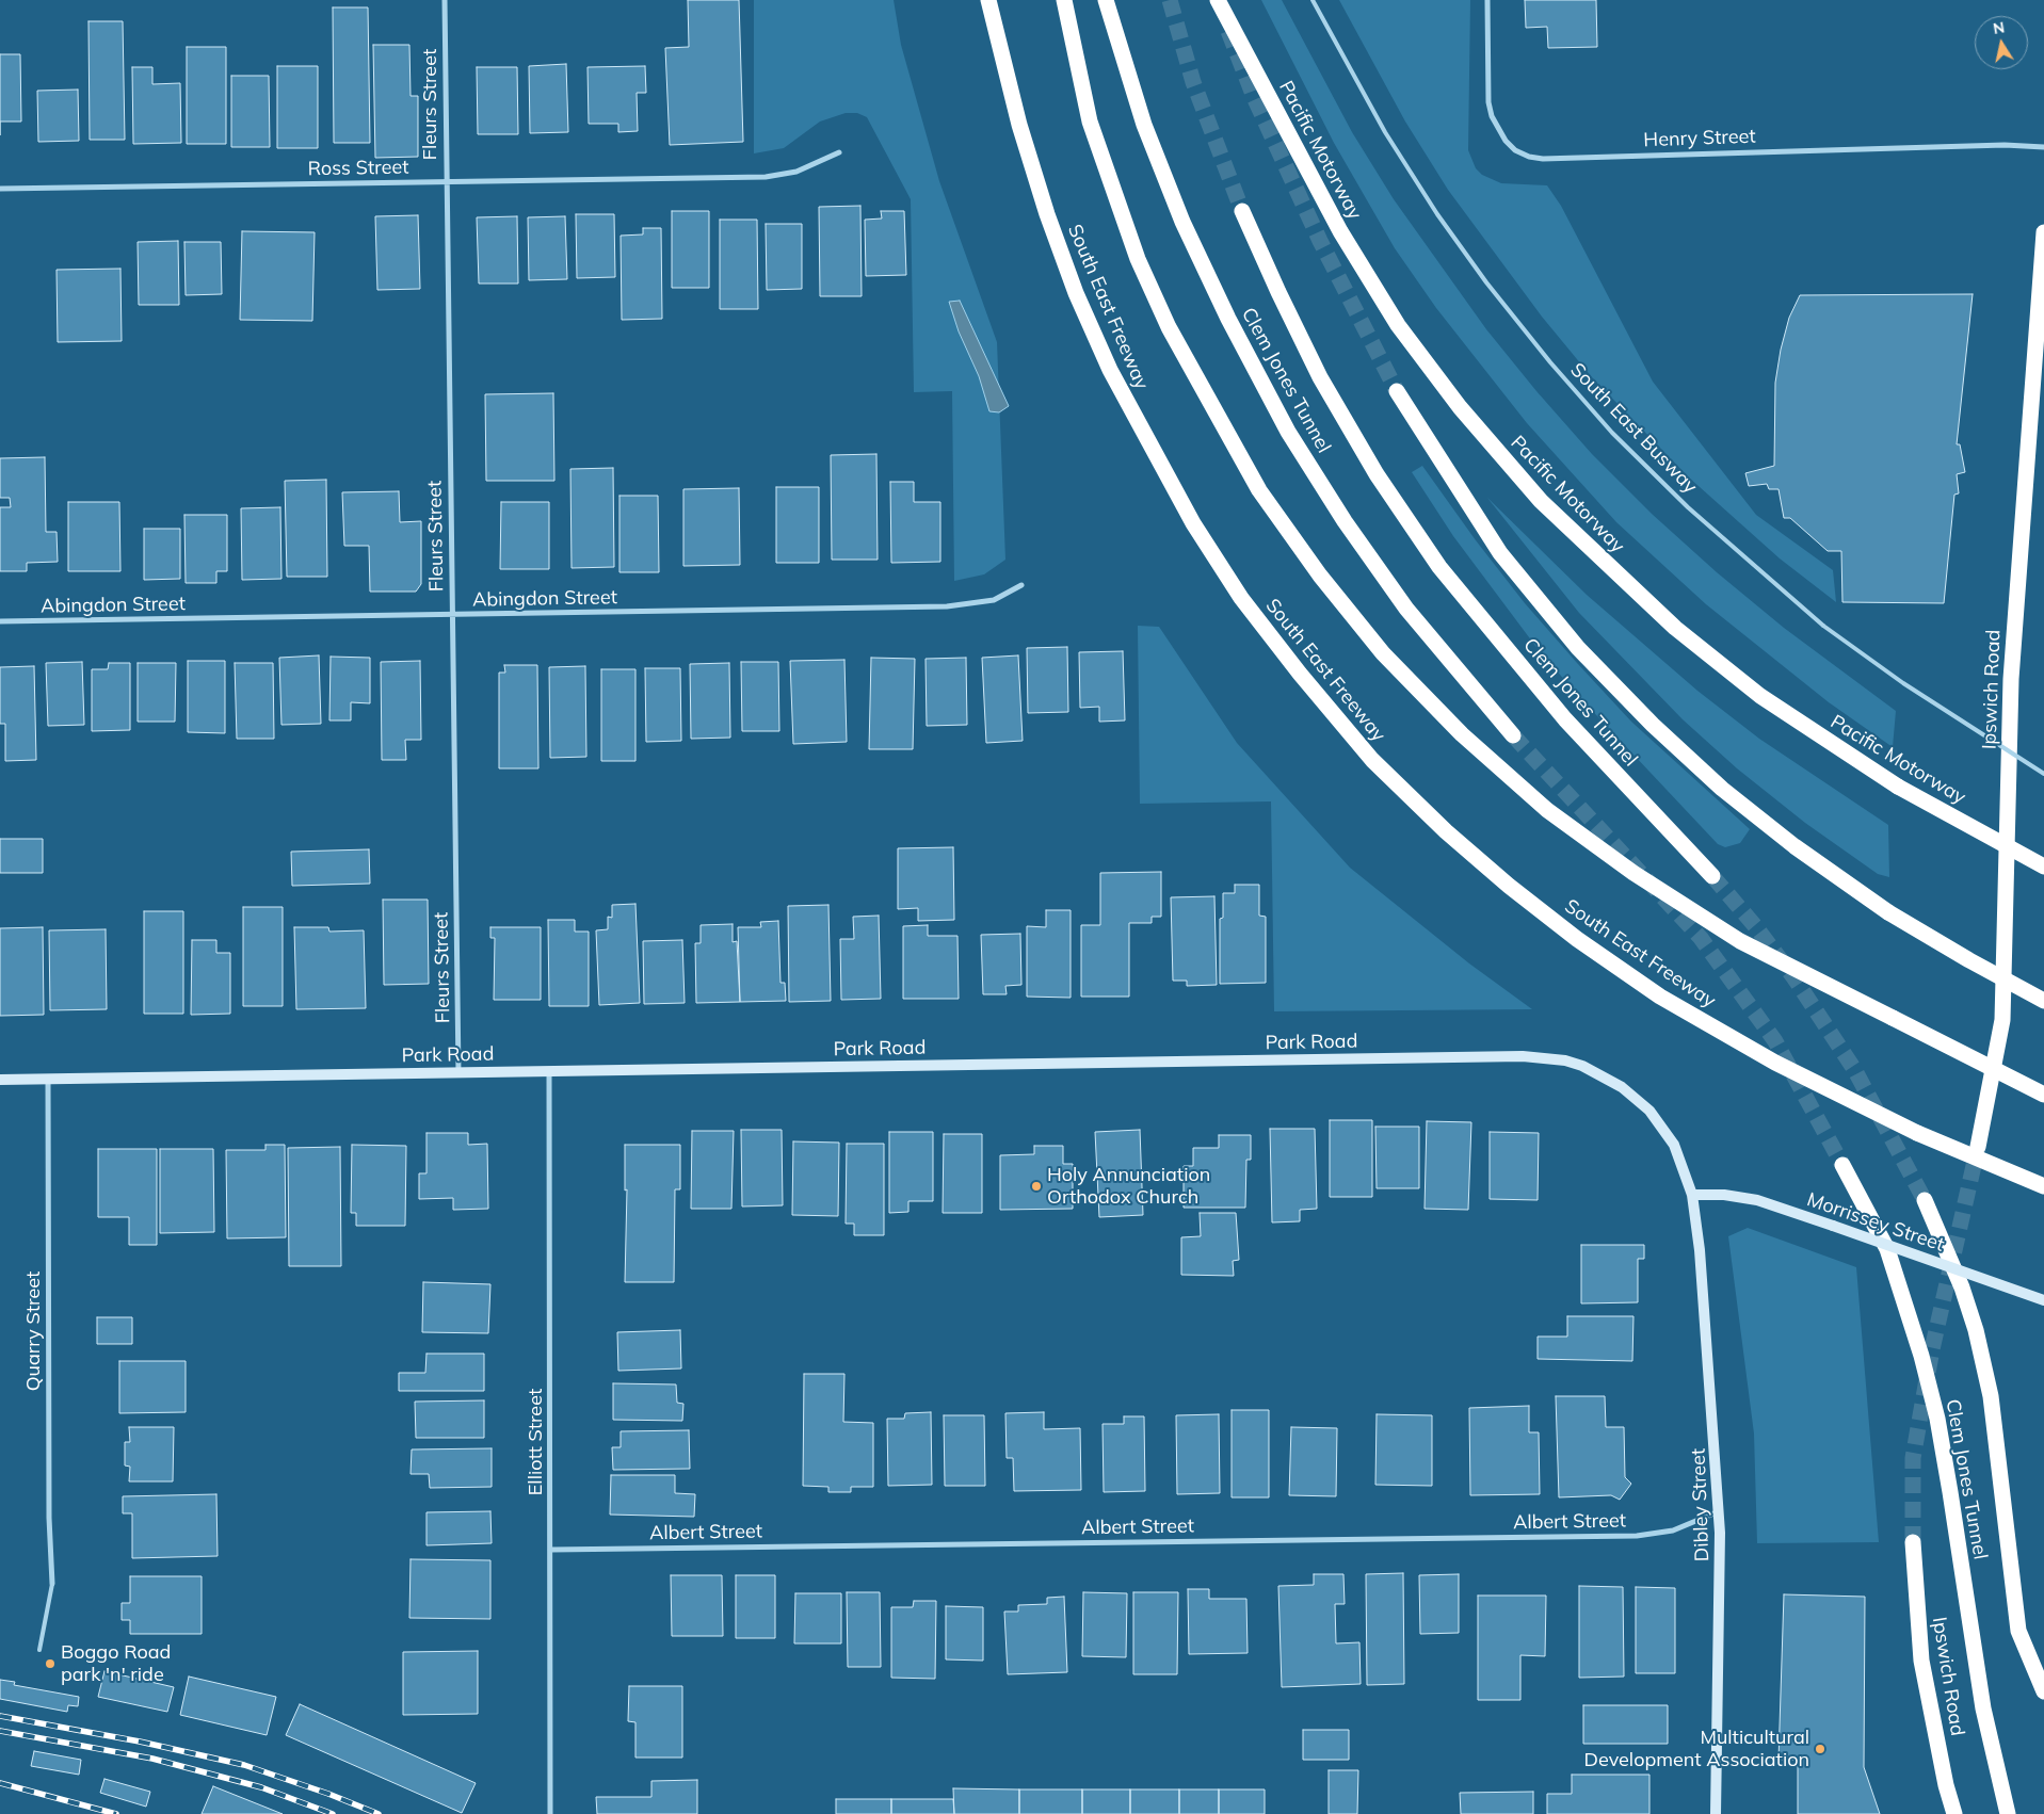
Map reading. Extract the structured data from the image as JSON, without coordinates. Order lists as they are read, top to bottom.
{
  "streets": {
    "highway": [
      "Pacific Motorway",
      "South East Freeway",
      "Clem Jones Tunnel",
      "Ipswich Road"
    ],
    "street": [
      "Fleurs Street",
      "Henry Street",
      "Ross Street",
      "Abingdon Street",
      "Park Road",
      "Morrissey Street",
      "Quarry Street",
      "Elliott Street",
      "Dibley Street",
      "Albert Street"
    ],
    "lane": ["South East Busway"]
  },
  "crossings": [
    ["Fleurs Street", "Ross Street"],
    ["Fleurs Street", "Abingdon Street"],
    ["Fleurs Street", "Park Road"],
    ["Park Road", "Morrissey Street"],
    ["Park Road", "Quarry Street"],
    ["Park Road", "Elliott Street"],
    ["Park Road", "Dibley Street"],
    ["Morrissey Street", "Dibley Street"],
    ["Elliott Street", "Albert Street"],
    ["Dibley Street", "Albert Street"]
  ],
  "places": ["Holy Annunciation Orthodox Church", "Boggo Road park 'n' ride", "Multicultural Development Association"],
  "north": "top"
}
